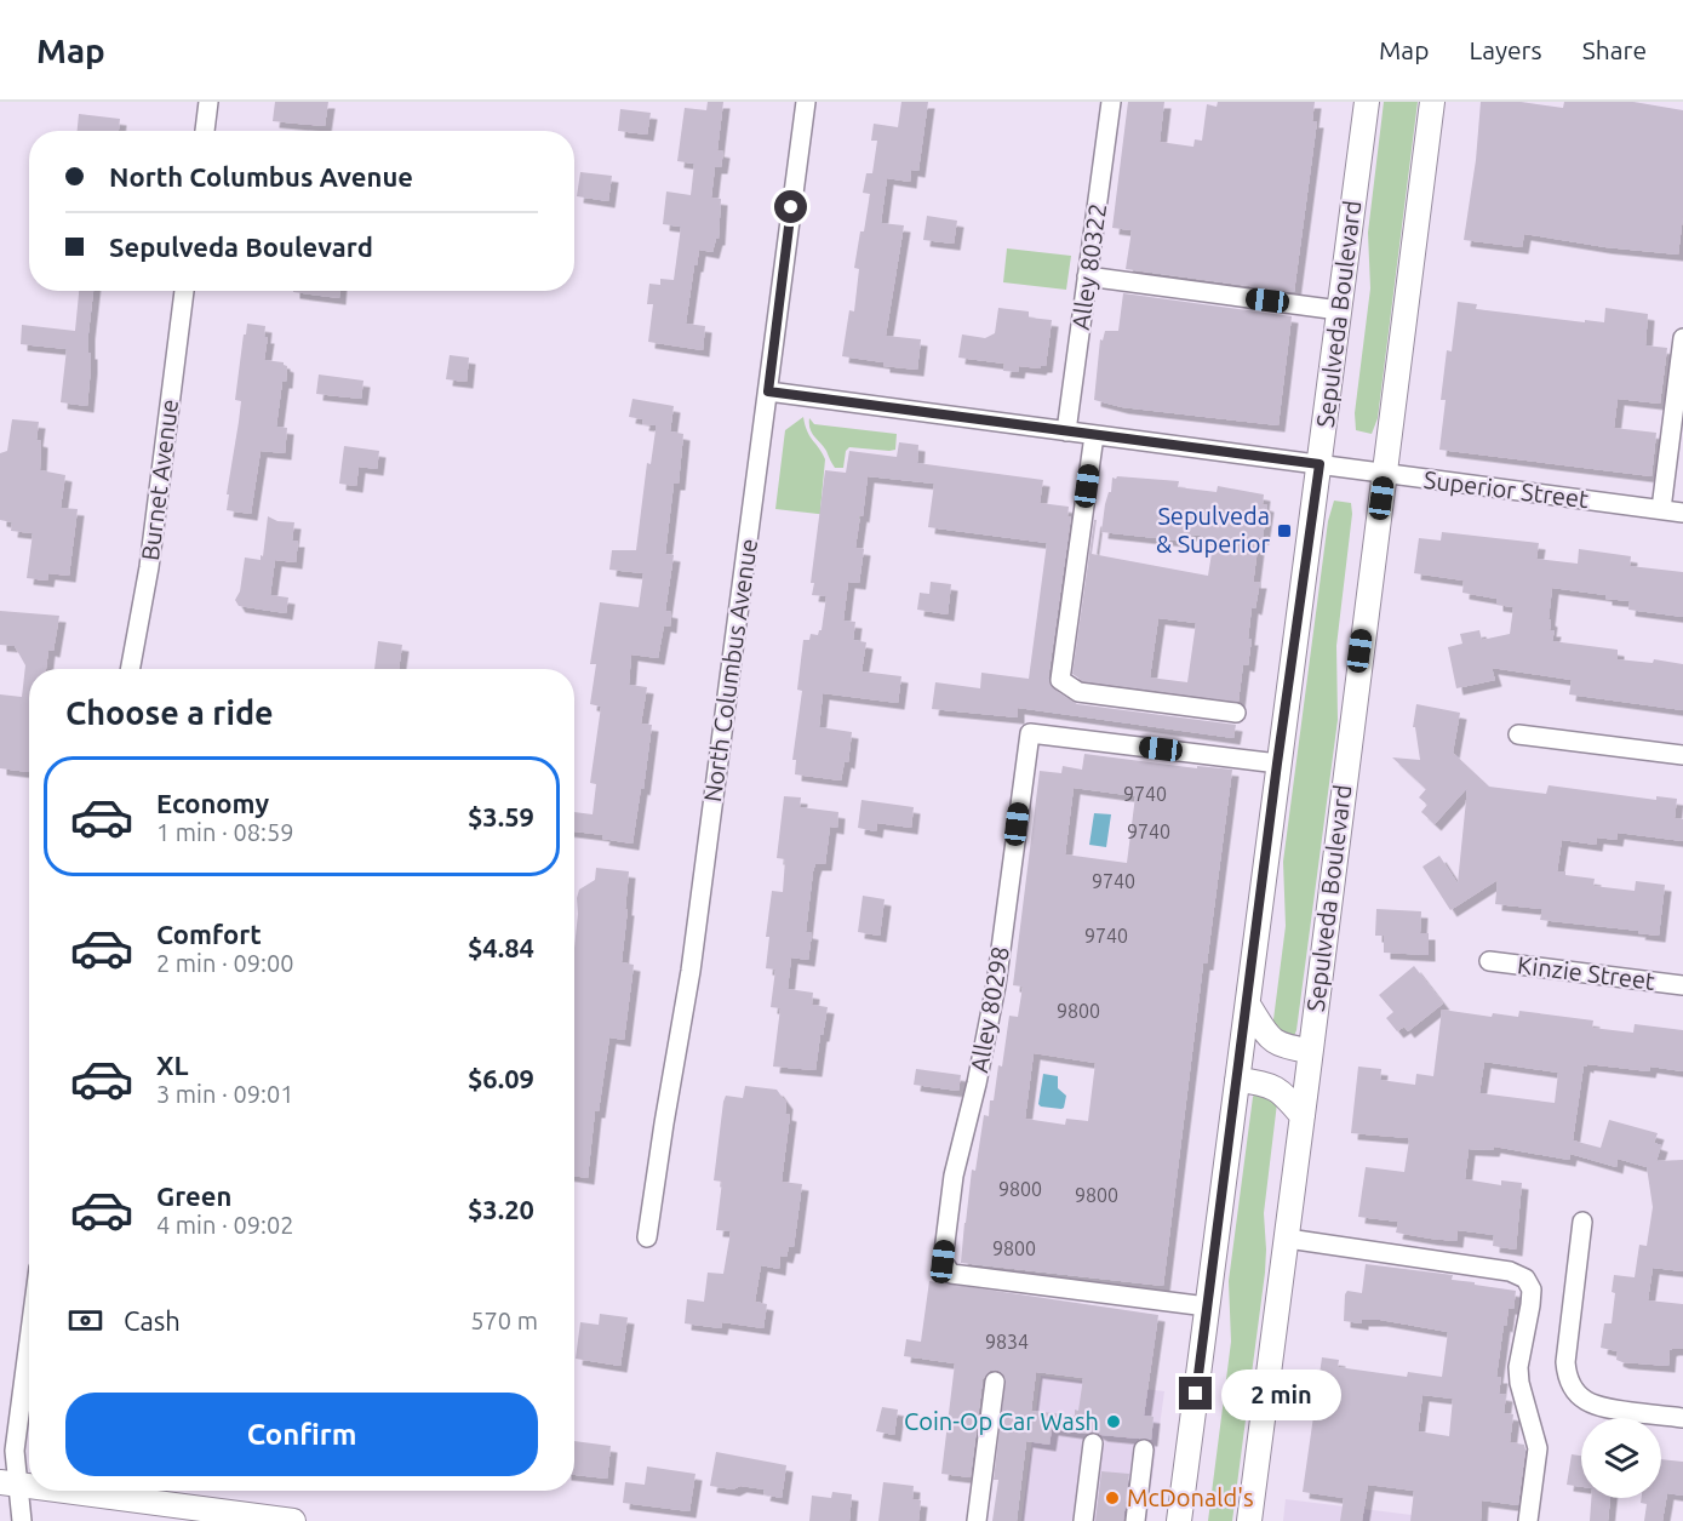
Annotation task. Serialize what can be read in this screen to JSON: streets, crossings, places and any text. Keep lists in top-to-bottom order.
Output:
{
  "streets": {
    "main road": ["Sepulveda Boulevard"],
    "street": [
      "Alley 80322",
      "Burnet Avenue",
      "Superior Street",
      "North Columbus Avenue",
      "Kinzie Street",
      "Alley 80298"
    ]
  },
  "crossings": [
    ["Alley 80322", "Superior Street"],
    ["Sepulveda Boulevard", "Superior Street"],
    ["Sepulveda Boulevard", "Alley 80298"],
    ["Superior Street", "North Columbus Avenue"]
  ],
  "places": {
    "transit": ["Sepulveda & Superior"],
    "other": ["Coin-Op Car Wash", "McDonald's"]
  },
  "house_numbers": [
    "9740",
    "9740",
    "9740",
    "9740",
    "9800",
    "9800",
    "9800",
    "9800",
    "9834"
  ],
  "page": {
    "header": "Map",
    "nav": ["Map", "Layers", "Share"],
    "banner": ["North Columbus Avenue", "Sepulveda Boulevard"],
    "heading": "Choose a ride",
    "list": [
      {
        "name": "Economy",
        "note": "1 min · 08:59",
        "value": "$3.59"
      },
      {
        "name": "Comfort",
        "note": "2 min · 09:00",
        "value": "$4.84"
      },
      {
        "name": "XL",
        "note": "3 min · 09:01",
        "value": "$6.09"
      },
      {
        "name": "Green",
        "note": "4 min · 09:02",
        "value": "$3.20"
      }
    ],
    "pay": ["Cash", "570 m"],
    "bubble": "2 min",
    "buttons": "Confirm"
  }
}
